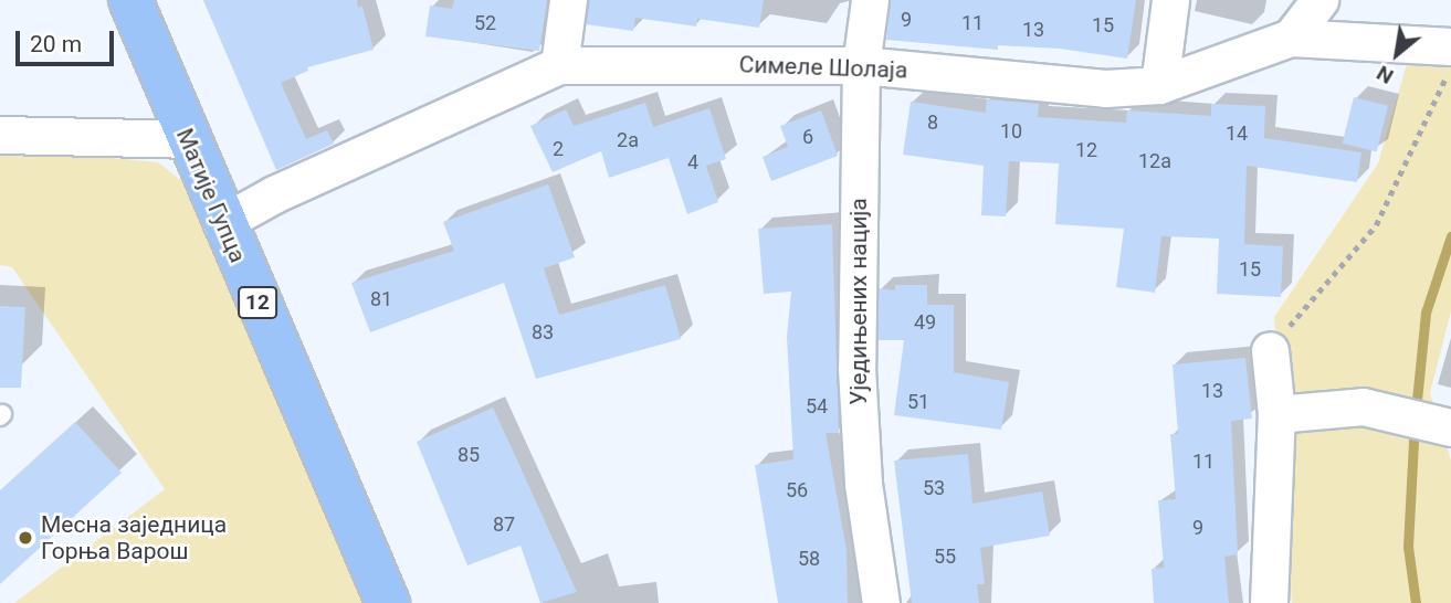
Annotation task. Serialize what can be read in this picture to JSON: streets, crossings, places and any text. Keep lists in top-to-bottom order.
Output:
{
  "streets": {
    "main road": ["Матије Гупца", "12"],
    "street": ["Симеле Шолаја", "Уједињених нација"]
  },
  "crossings": [
    ["Симеле Шолаја", "Матије Гупца"],
    ["Симеле Шолаја", "Уједињених нација"]
  ],
  "places": ["Месна заједница Горња Варош"],
  "house_numbers": [
    "9",
    "52",
    "11",
    "15",
    "13",
    "8",
    "10",
    "14",
    "6",
    "2a",
    "2",
    "12",
    "12a",
    "4",
    "15",
    "81",
    "49",
    "83",
    "13",
    "51",
    "54",
    "85",
    "11",
    "53",
    "56",
    "87",
    "9",
    "55",
    "58"
  ],
  "scale_bar": "20 m",
  "north": "bottom left"
}
